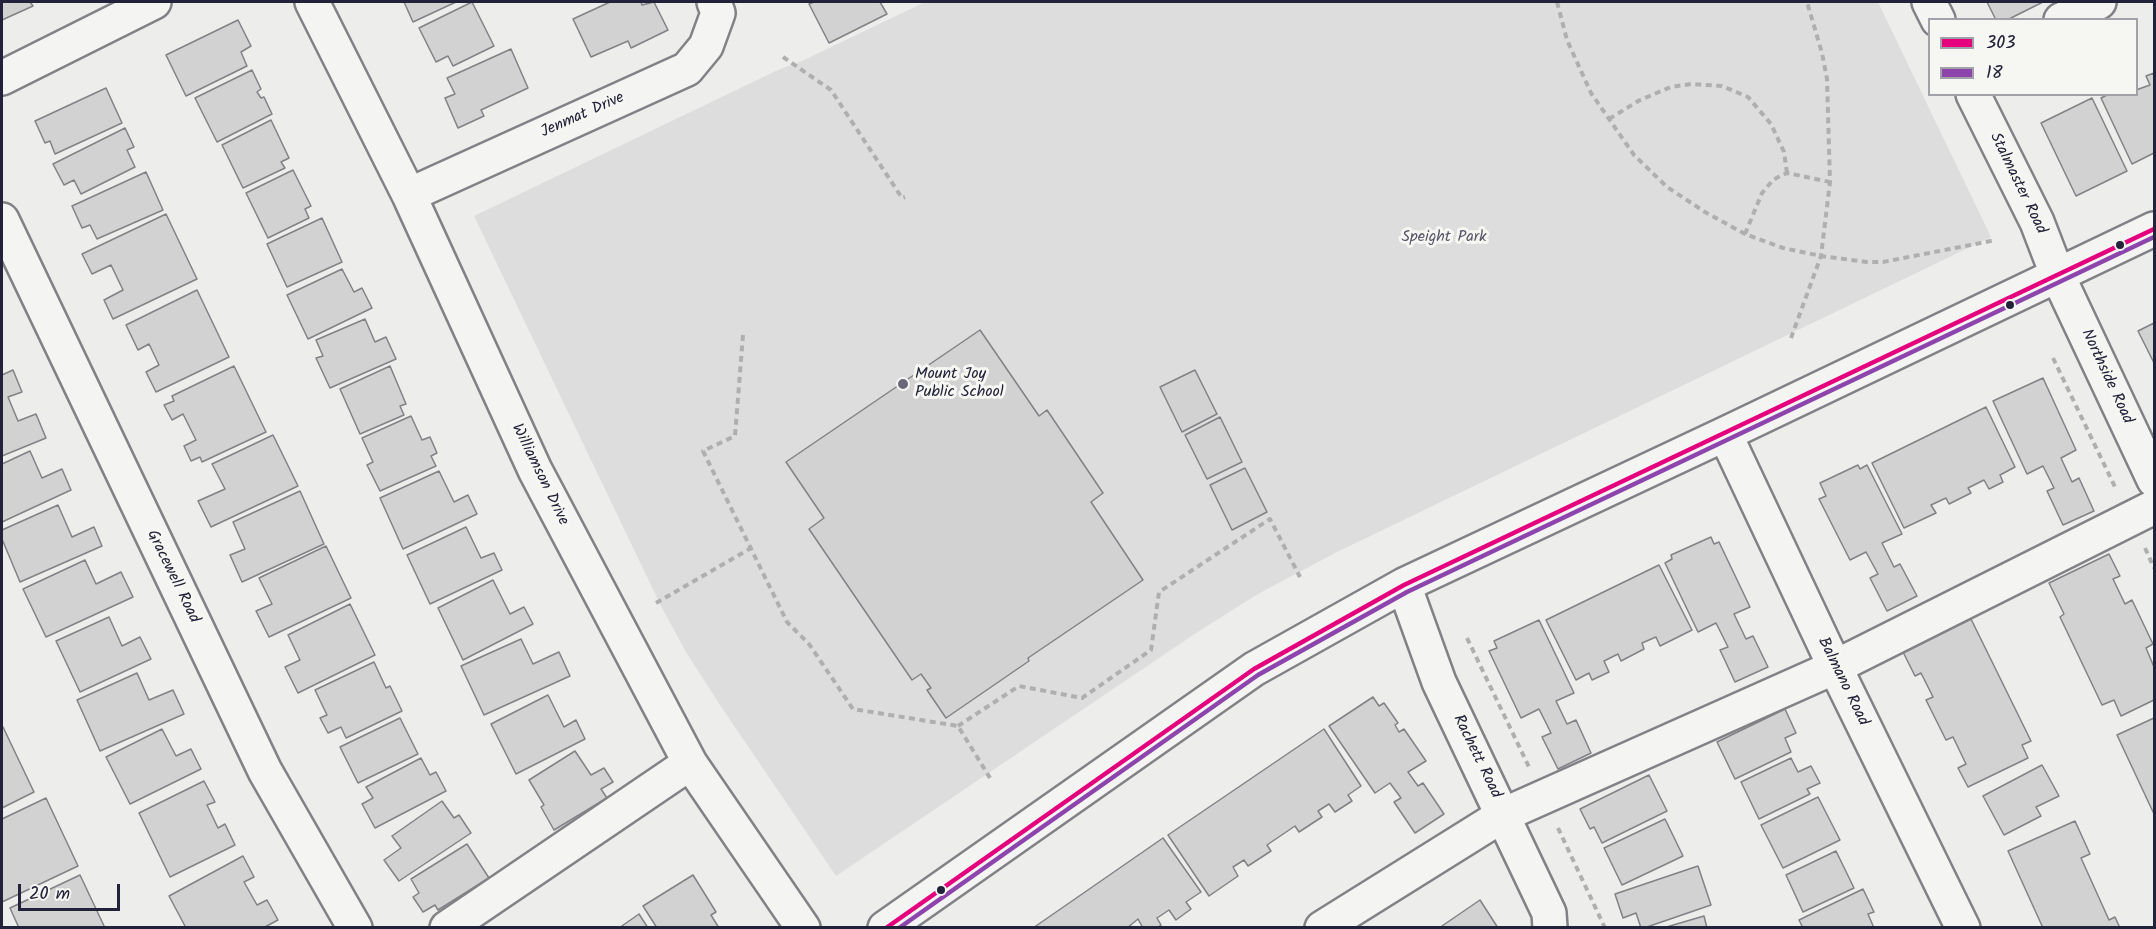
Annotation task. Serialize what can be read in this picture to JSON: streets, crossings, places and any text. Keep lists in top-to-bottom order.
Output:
{
  "streets": {
    "street": [
      "Jenmat Drive",
      "Stalmaster Road",
      "Northside Road",
      "Williamson Drive",
      "Gracewell Road",
      "Balmano Road",
      "Rachett Road"
    ]
  },
  "crossings": [
    ["Jenmat Drive", "Williamson Drive"],
    ["Stalmaster Road", "Northside Road"]
  ],
  "parks": ["Speight Park"],
  "places": ["Mount Joy Public School"],
  "lines": ["transit line 303", "transit line 18"],
  "legend": ["303", "18"],
  "scale_bar": "20 m"
}
